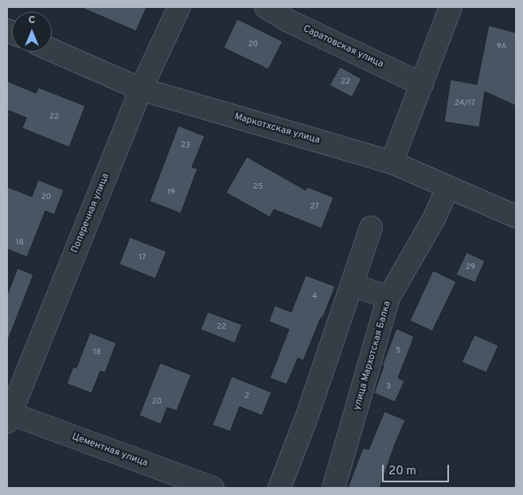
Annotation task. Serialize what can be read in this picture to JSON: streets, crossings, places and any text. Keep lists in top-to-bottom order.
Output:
{
  "streets": {
    "street": [
      "Саратовская улица",
      "Маркотхская улица",
      "Поперечная улица",
      "улица Мархотская Балка",
      "Цементная улица"
    ]
  },
  "crossings": [
    ["Маркотхская улица", "Поперечная улица"],
    ["Маркотхская улица", "улица Мархотская Балка"],
    ["Поперечная улица", "Цементная улица"]
  ],
  "house_numbers": [
    "20",
    "9А",
    "22",
    "24/17",
    "22",
    "23",
    "25",
    "19",
    "20",
    "27",
    "18",
    "17",
    "29",
    "4",
    "22",
    "5",
    "18",
    "3",
    "2",
    "20"
  ],
  "scale_bar": "20 m",
  "north": "top"
}
